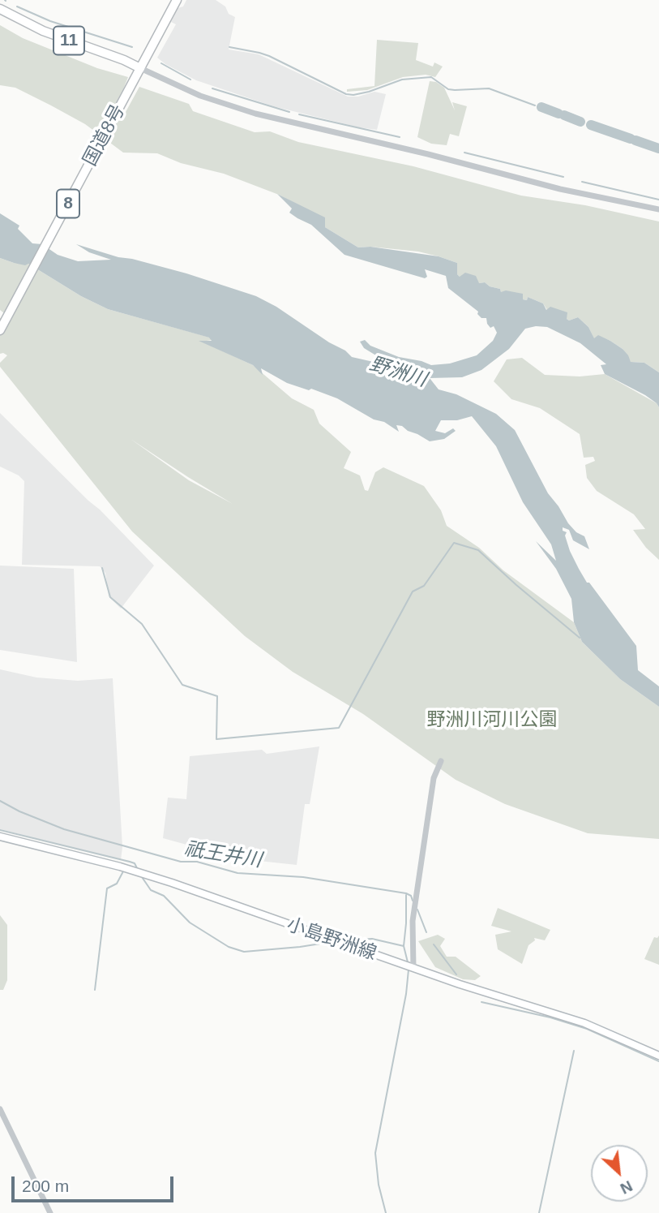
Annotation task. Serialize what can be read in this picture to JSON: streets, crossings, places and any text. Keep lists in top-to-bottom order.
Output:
{
  "streets": {
    "main road": [
      "11",
      "国道8号",
      "8",
      "小島野洲線"
    ]
  },
  "crossings": [
    ["11", "国道8号"]
  ],
  "water": ["野洲川", "祇王井川"],
  "parks": ["野洲川河川公園"],
  "scale_bar": "200 m",
  "north": "bottom right"
}
